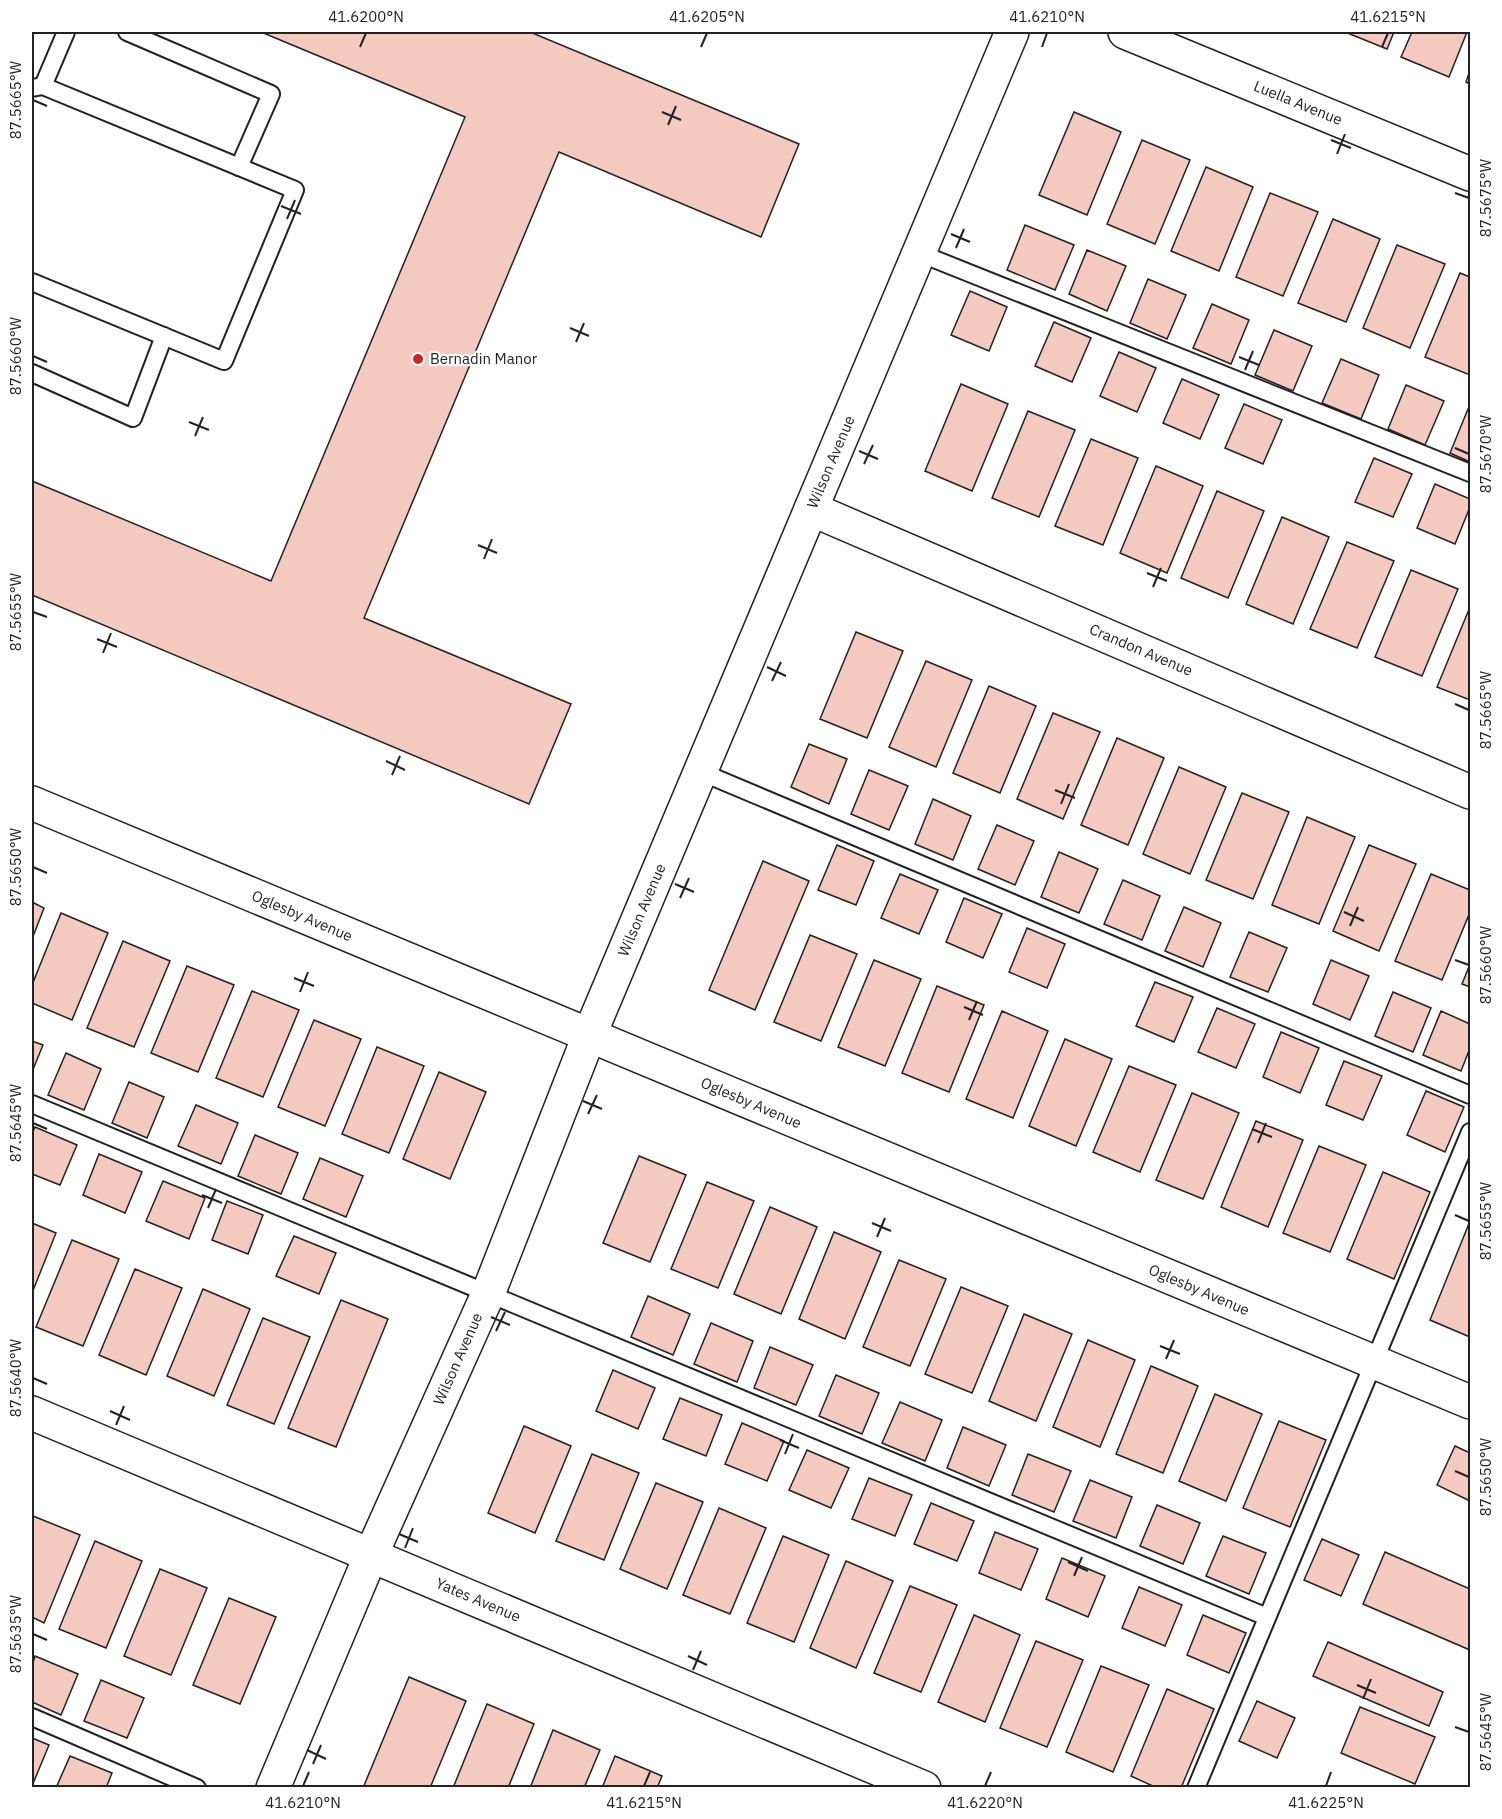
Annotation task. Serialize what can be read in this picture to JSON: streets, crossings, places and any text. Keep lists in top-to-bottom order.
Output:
{
  "streets": {
    "street": [
      "Luella Avenue",
      "Wilson Avenue",
      "Crandon Avenue",
      "Oglesby Avenue",
      "Yates Avenue"
    ]
  },
  "crossings": [
    ["Wilson Avenue", "Crandon Avenue"],
    ["Wilson Avenue", "Oglesby Avenue"],
    ["Wilson Avenue", "Yates Avenue"]
  ],
  "places": ["Bernadin Manor"],
  "coordinates": [
    "41.6200°N",
    "41.6205°N",
    "41.6210°N",
    "41.6215°N",
    "87.5665°W",
    "87.5675°W",
    "87.5660°W",
    "87.5670°W",
    "87.5655°W",
    "87.5650°W",
    "87.5645°W",
    "87.5640°W",
    "87.5635°W",
    "41.6220°N",
    "41.6225°N"
  ]
}
